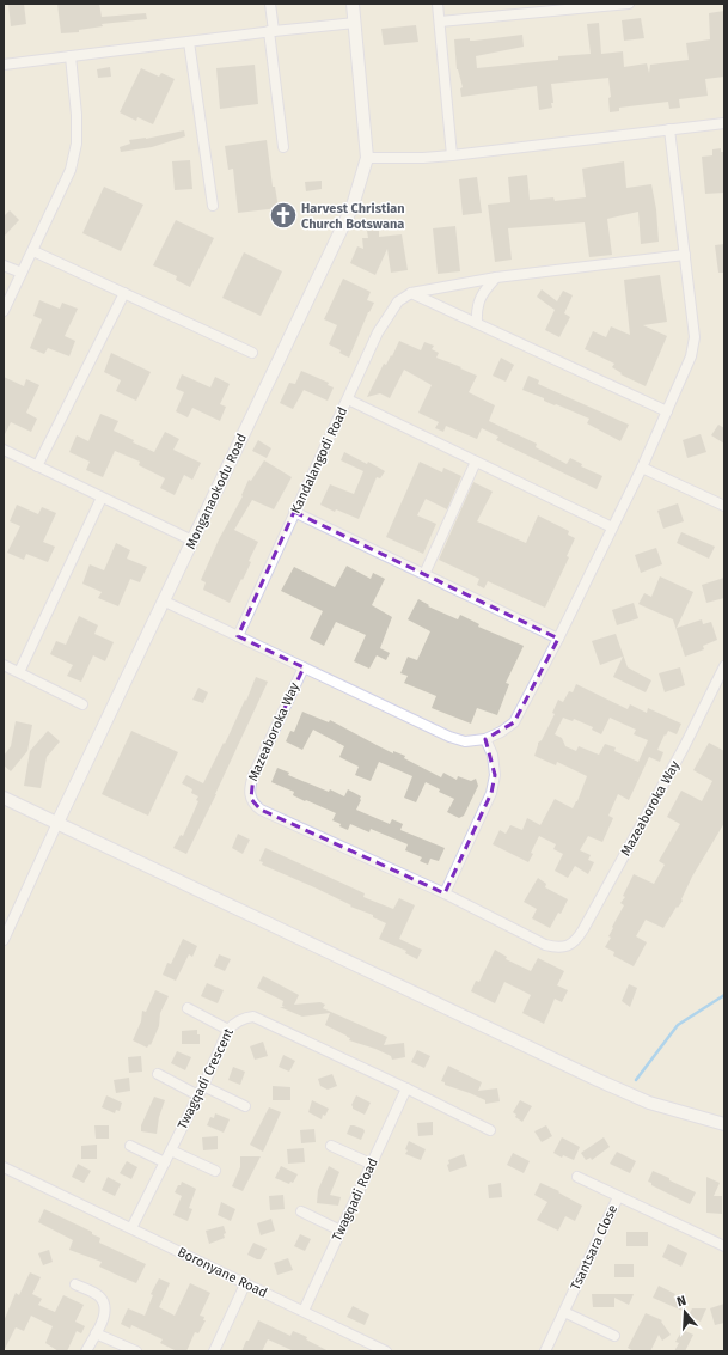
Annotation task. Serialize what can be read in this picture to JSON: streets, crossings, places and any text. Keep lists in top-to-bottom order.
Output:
{
  "streets": {
    "street": [
      "Kandalangodi Road",
      "Monganaokodu Road",
      "Mazeaboroka Way",
      "Twagqadi Crescent",
      "Twagqadi Road",
      "Tsantsara Close",
      "Boronyane Road"
    ]
  },
  "crossings": [
    ["Twagqadi Crescent", "Twagqadi Road"],
    ["Twagqadi Crescent", "Boronyane Road"],
    ["Twagqadi Road", "Boronyane Road"]
  ],
  "places": {
    "church": ["Harvest Christian Church Botswana"]
  },
  "north": "top"
}
